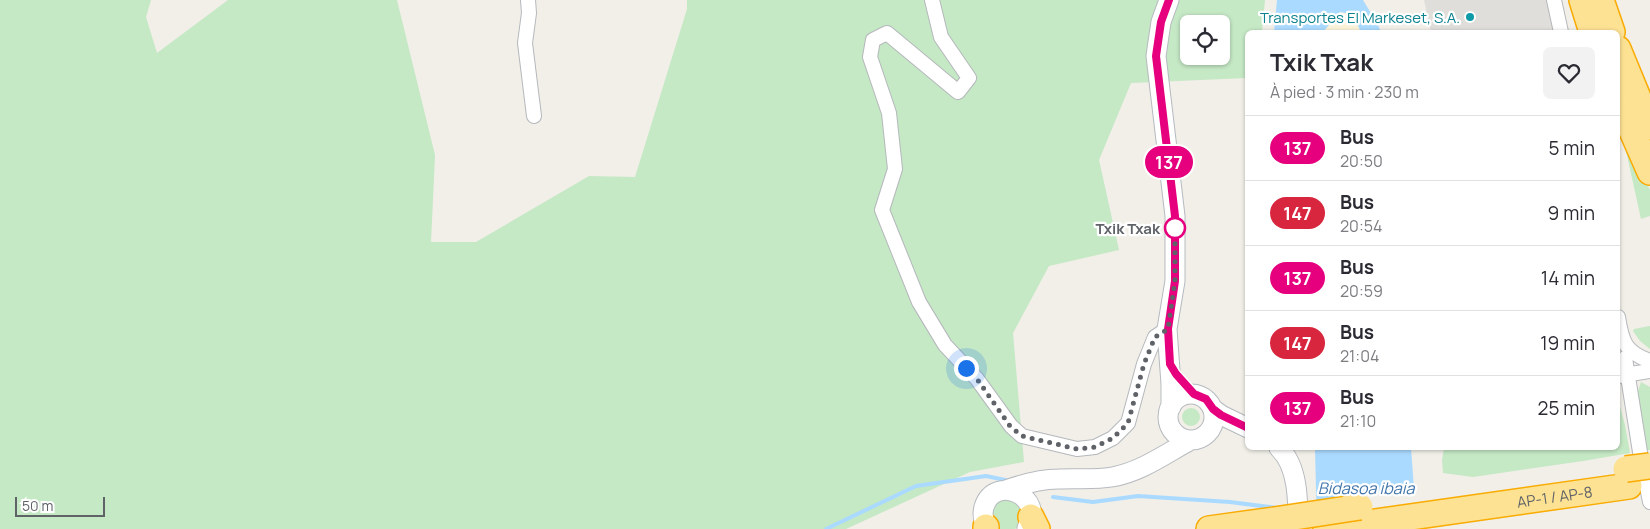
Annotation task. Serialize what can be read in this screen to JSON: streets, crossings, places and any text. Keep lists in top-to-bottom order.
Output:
{
  "streets": {
    "highway": ["AP-1 / AP-8"]
  },
  "water": ["Bidasoa ibaia"],
  "places": ["Transportes El Markeset, S.A.", "Txik Txak"],
  "lines": ["bus line 137"],
  "scale_bar": "50 m",
  "page": {
    "on_map": "137",
    "heading": ["Txik Txak", "À pied · 3 min · 230 m"],
    "list": [
      {
        "mark": "137",
        "name": "Bus",
        "note": "20:50",
        "value": "5 min"
      },
      {
        "mark": "147",
        "name": "Bus",
        "note": "20:54",
        "value": "9 min"
      },
      {
        "mark": "137",
        "name": "Bus",
        "note": "20:59",
        "value": "14 min"
      },
      {
        "mark": "147",
        "name": "Bus",
        "note": "21:04",
        "value": "19 min"
      },
      {
        "mark": "137",
        "name": "Bus",
        "note": "21:10",
        "value": "25 min"
      }
    ],
    "scale": "50 m"
  }
}
